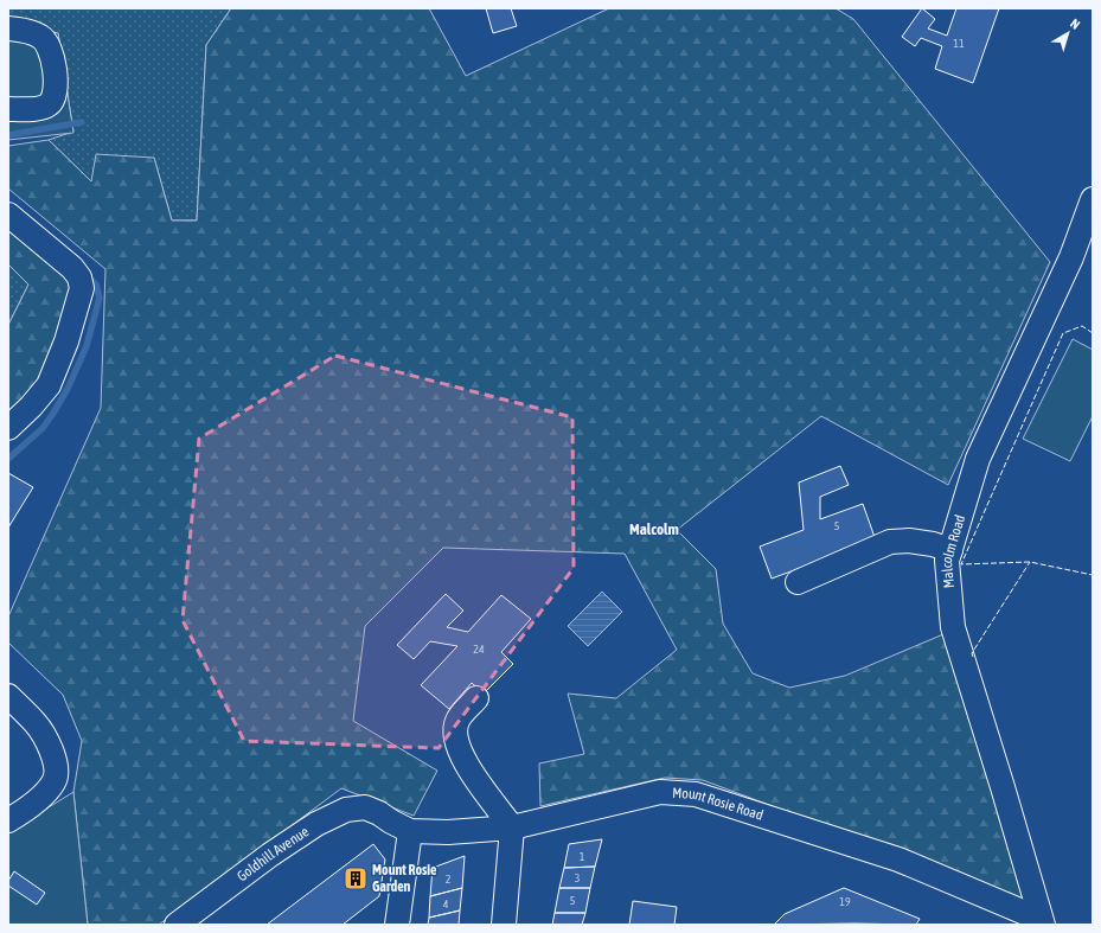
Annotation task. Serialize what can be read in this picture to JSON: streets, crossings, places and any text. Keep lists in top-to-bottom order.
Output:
{
  "streets": {
    "street": ["Malcolm Road", "Mount Rosie Road", "Goldhill Avenue"]
  },
  "crossings": [
    ["Malcolm Road", "Mount Rosie Road"],
    ["Mount Rosie Road", "Goldhill Avenue"]
  ],
  "districts": ["Malcolm"],
  "places": {
    "building": ["Mount Rosie Garden"]
  },
  "house_numbers": [
    "11",
    "5",
    "24",
    "1",
    "3",
    "2",
    "5",
    "19",
    "4"
  ],
  "north": "top right"
}
